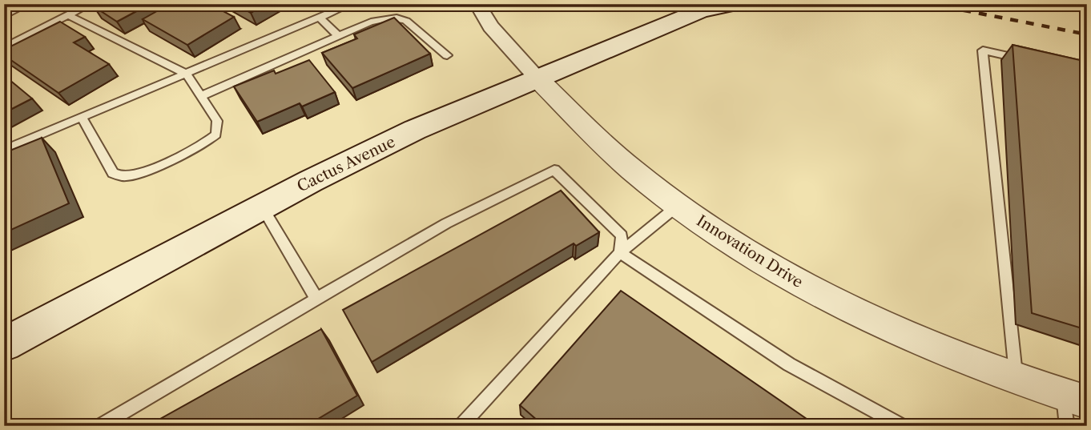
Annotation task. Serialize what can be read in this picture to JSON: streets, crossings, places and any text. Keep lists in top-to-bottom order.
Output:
{
  "streets": {
    "main road": ["Cactus Avenue"],
    "street": ["Innovation Drive"]
  },
  "crossings": [
    ["Cactus Avenue", "Innovation Drive"]
  ]
}
